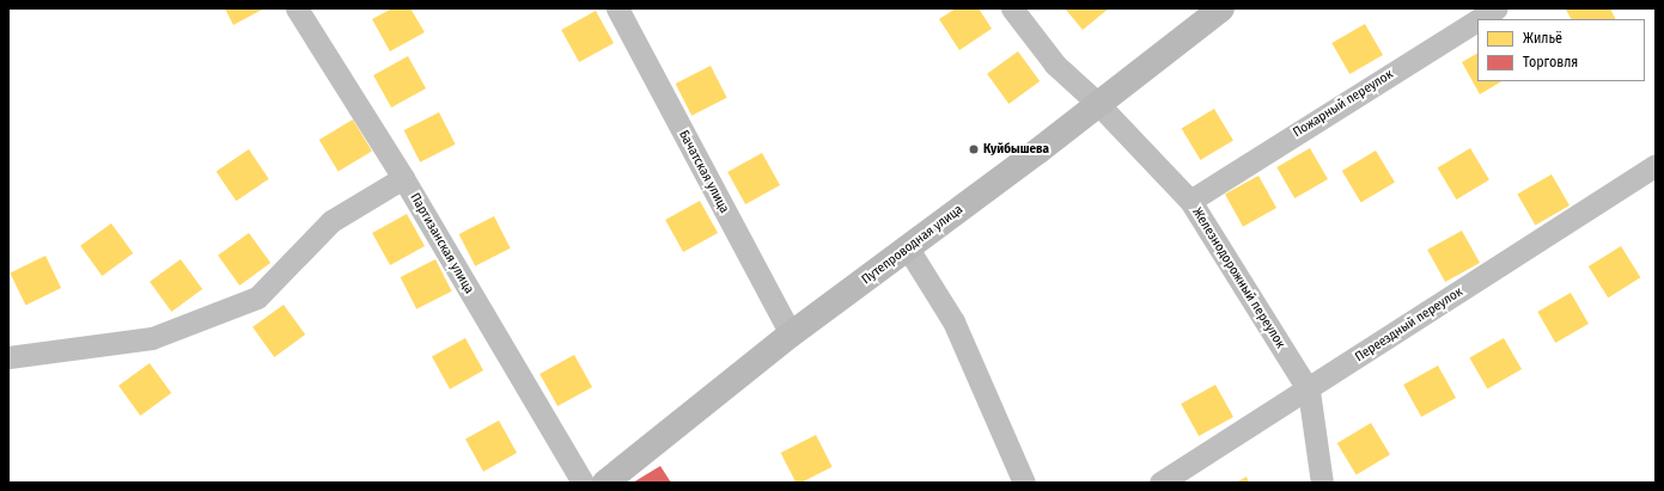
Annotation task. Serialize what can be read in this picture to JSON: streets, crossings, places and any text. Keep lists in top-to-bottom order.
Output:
{
  "streets": {
    "main road": ["Путепроводная улица"],
    "street": [
      "Пожарный переулок",
      "Бачатская улица",
      "Партизанская улица",
      "Железнодорожный переулок",
      "Переездный переулок"
    ]
  },
  "crossings": [
    ["Пожарный переулок", "Железнодорожный переулок"],
    ["Бачатская улица", "Путепроводная улица"],
    ["Партизанская улица", "Путепроводная улица"],
    ["Путепроводная улица", "Железнодорожный переулок"],
    ["Железнодорожный переулок", "Переездный переулок"]
  ],
  "places": ["Куйбышева"],
  "legend": ["Жильё", "Торговля"]
}
